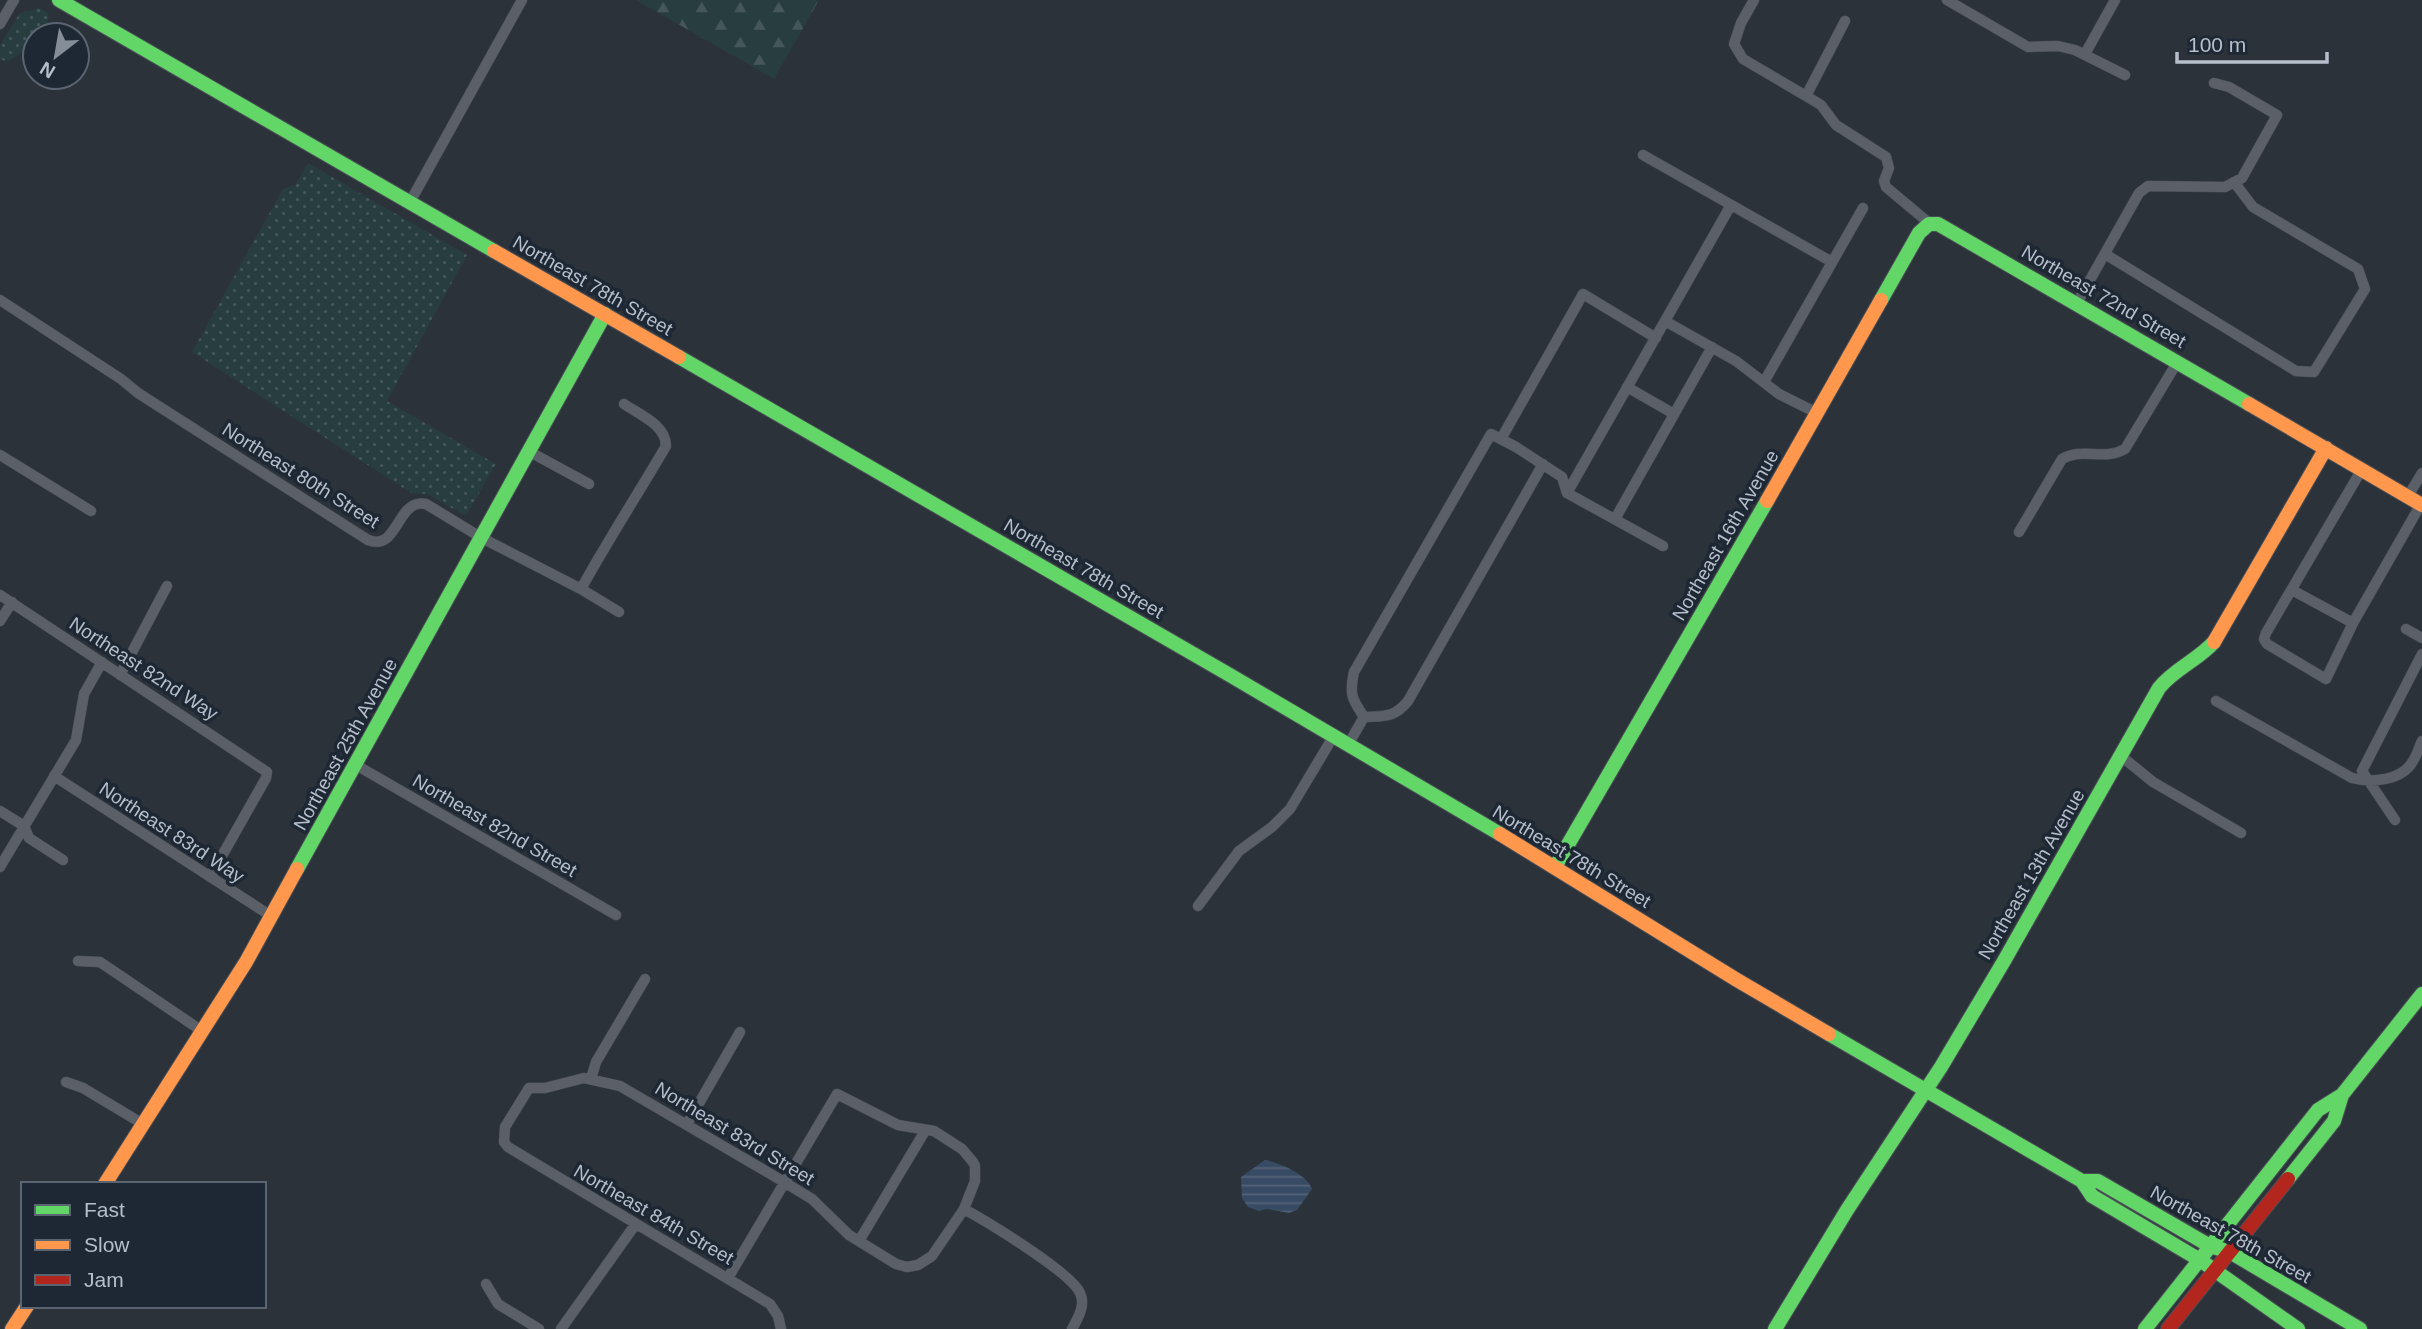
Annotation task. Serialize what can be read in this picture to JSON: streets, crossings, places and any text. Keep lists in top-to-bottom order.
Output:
{
  "streets": {
    "main road": [
      "Northeast 78th Street",
      "Northeast 72nd Street",
      "Northeast 16th Avenue",
      "Northeast 25th Avenue",
      "Northeast 13th Avenue"
    ],
    "street": [
      "Northeast 80th Street",
      "Northeast 82nd Way",
      "Northeast 82nd Street",
      "Northeast 83rd Way",
      "Northeast 83rd Street",
      "Northeast 84th Street"
    ]
  },
  "crossings": [
    ["Northeast 78th Street", "Northeast 16th Avenue"],
    ["Northeast 78th Street", "Northeast 25th Avenue"],
    ["Northeast 78th Street", "Northeast 13th Avenue"],
    ["Northeast 72nd Street", "Northeast 16th Avenue"],
    ["Northeast 72nd Street", "Northeast 13th Avenue"],
    ["Northeast 80th Street", "Northeast 25th Avenue"],
    ["Northeast 82nd Way", "Northeast 83rd Way"],
    ["Northeast 25th Avenue", "Northeast 82nd Street"],
    ["Northeast 25th Avenue", "Northeast 83rd Way"],
    ["Northeast 83rd Street", "Northeast 84th Street"]
  ],
  "legend": ["Fast", "Slow", "Jam"],
  "scale_bar": "100 m",
  "north": "bottom left"
}
